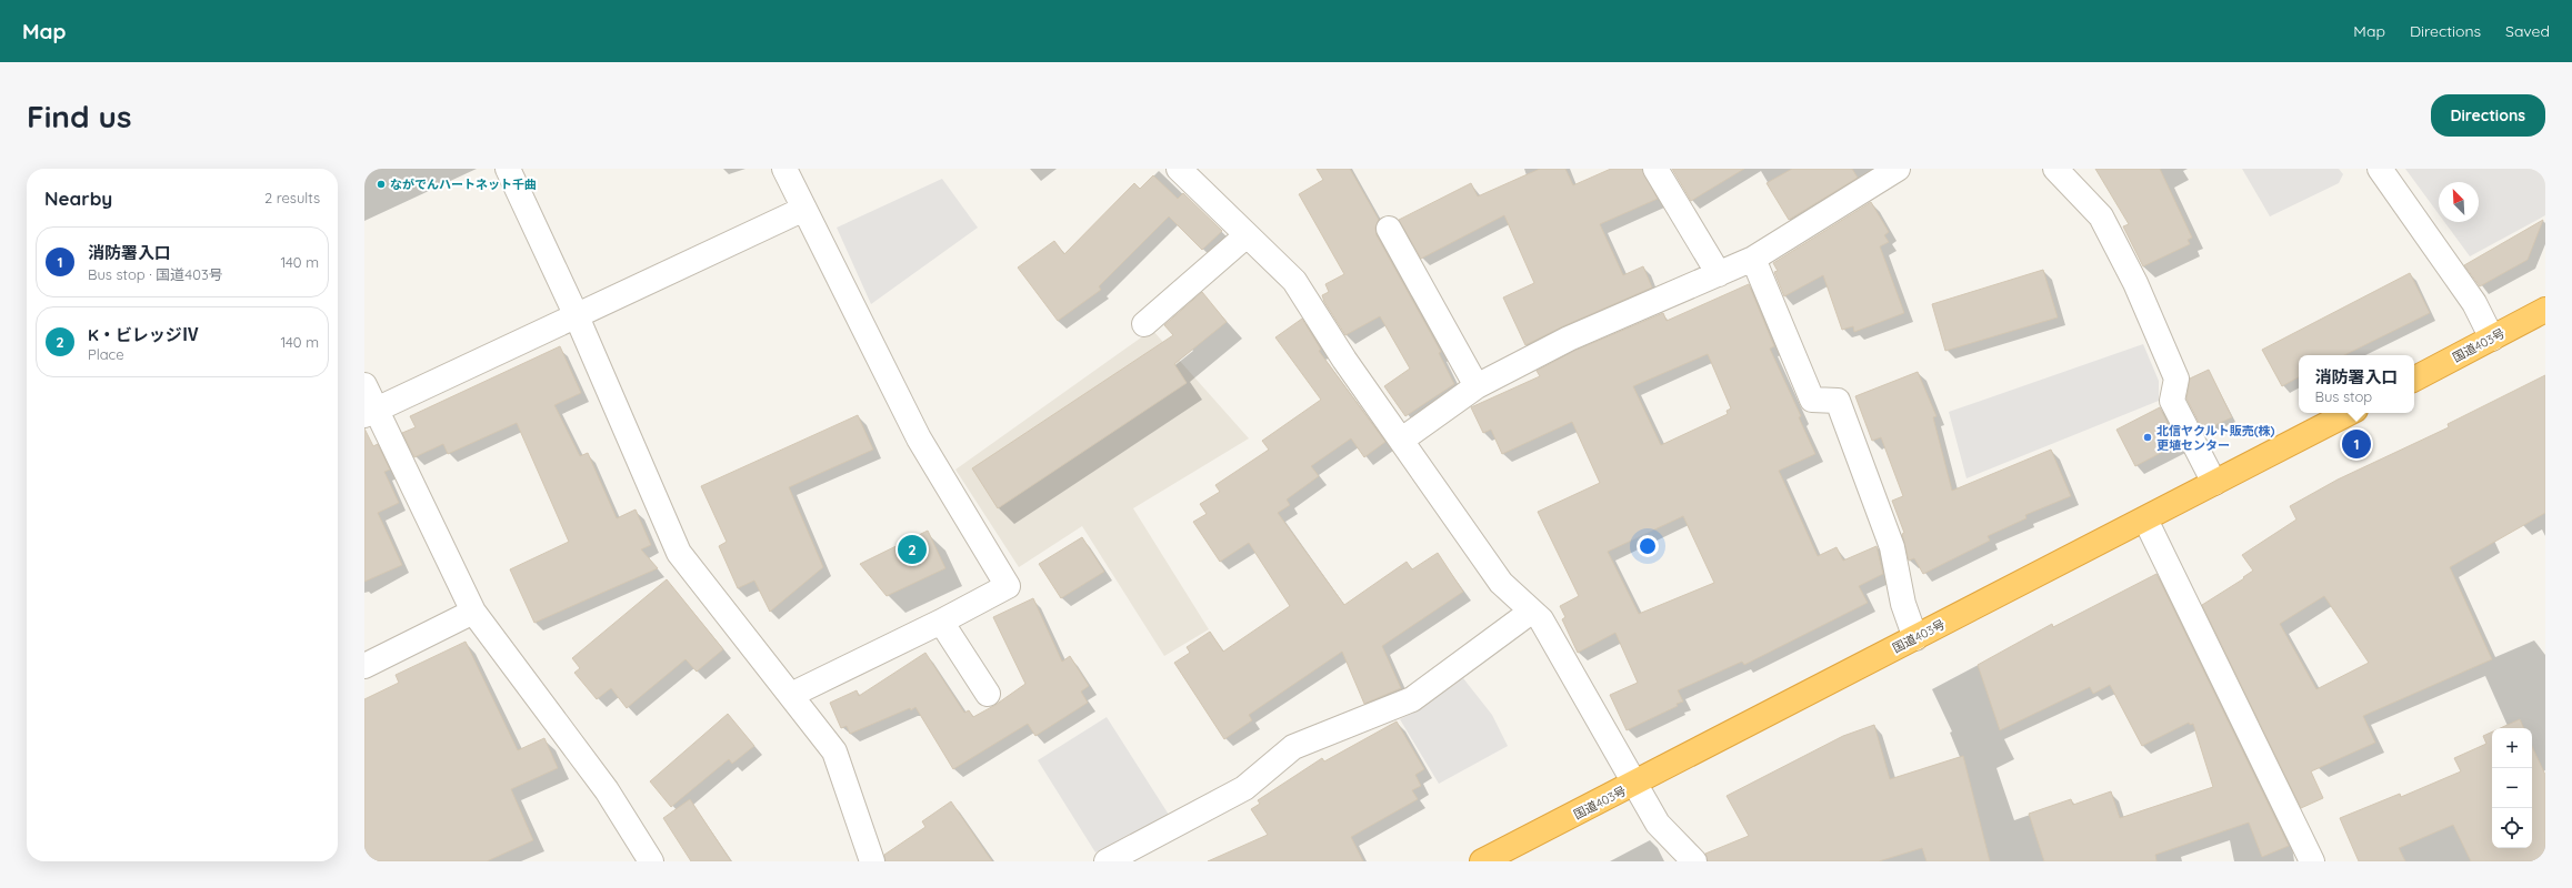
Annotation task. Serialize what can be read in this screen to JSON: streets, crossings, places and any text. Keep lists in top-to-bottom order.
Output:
{
  "streets": {
    "highway": ["国道403号"]
  },
  "places": ["ながでんハートネット千曲", "北信ヤクルト販売(株) 更埴センター"],
  "north": "top left",
  "page": {
    "header": "Map",
    "nav": ["Map", "Directions", "Saved"],
    "buttons": "Directions",
    "title": "Find us",
    "heading": ["Nearby", "2 results"],
    "list": [
      {
        "mark": "1",
        "name": "消防署入口",
        "note": "Bus stop · 国道403号",
        "value": "140 m"
      },
      {
        "mark": "2",
        "name": "K・ビレッジⅣ",
        "note": "Place",
        "value": "140 m"
      }
    ],
    "popup": ["消防署入口", "Bus stop"],
    "pins": ["1", "2"],
    "map_buttons": ["+", "−"]
  }
}
